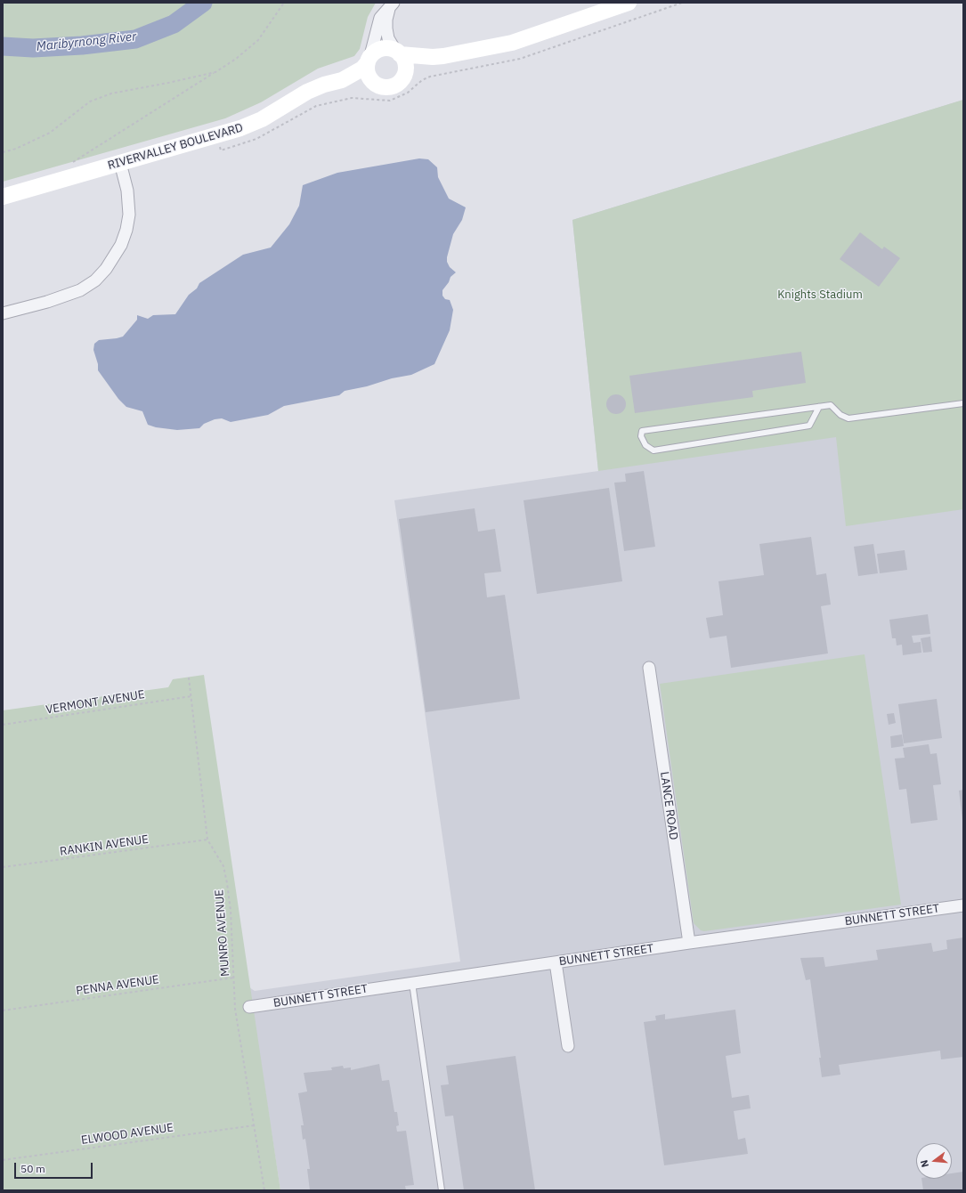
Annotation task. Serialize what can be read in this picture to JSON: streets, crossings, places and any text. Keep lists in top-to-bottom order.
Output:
{
  "streets": {
    "street": ["RIVERVALLEY BOULEVARD", "LANCE ROAD", "BUNNETT STREET"],
    "path": [
      "VERMONT AVENUE",
      "RANKIN AVENUE",
      "MUNRO AVENUE",
      "PENNA AVENUE",
      "ELWOOD AVENUE"
    ]
  },
  "crossings": [
    ["VERMONT AVENUE", "MUNRO AVENUE"],
    ["LANCE ROAD", "BUNNETT STREET"],
    ["RANKIN AVENUE", "MUNRO AVENUE"],
    ["MUNRO AVENUE", "PENNA AVENUE"],
    ["MUNRO AVENUE", "ELWOOD AVENUE"]
  ],
  "water": ["Maribyrnong River"],
  "parks": ["Knights Stadium"],
  "scale_bar": "50 m",
  "north": "left"
}
